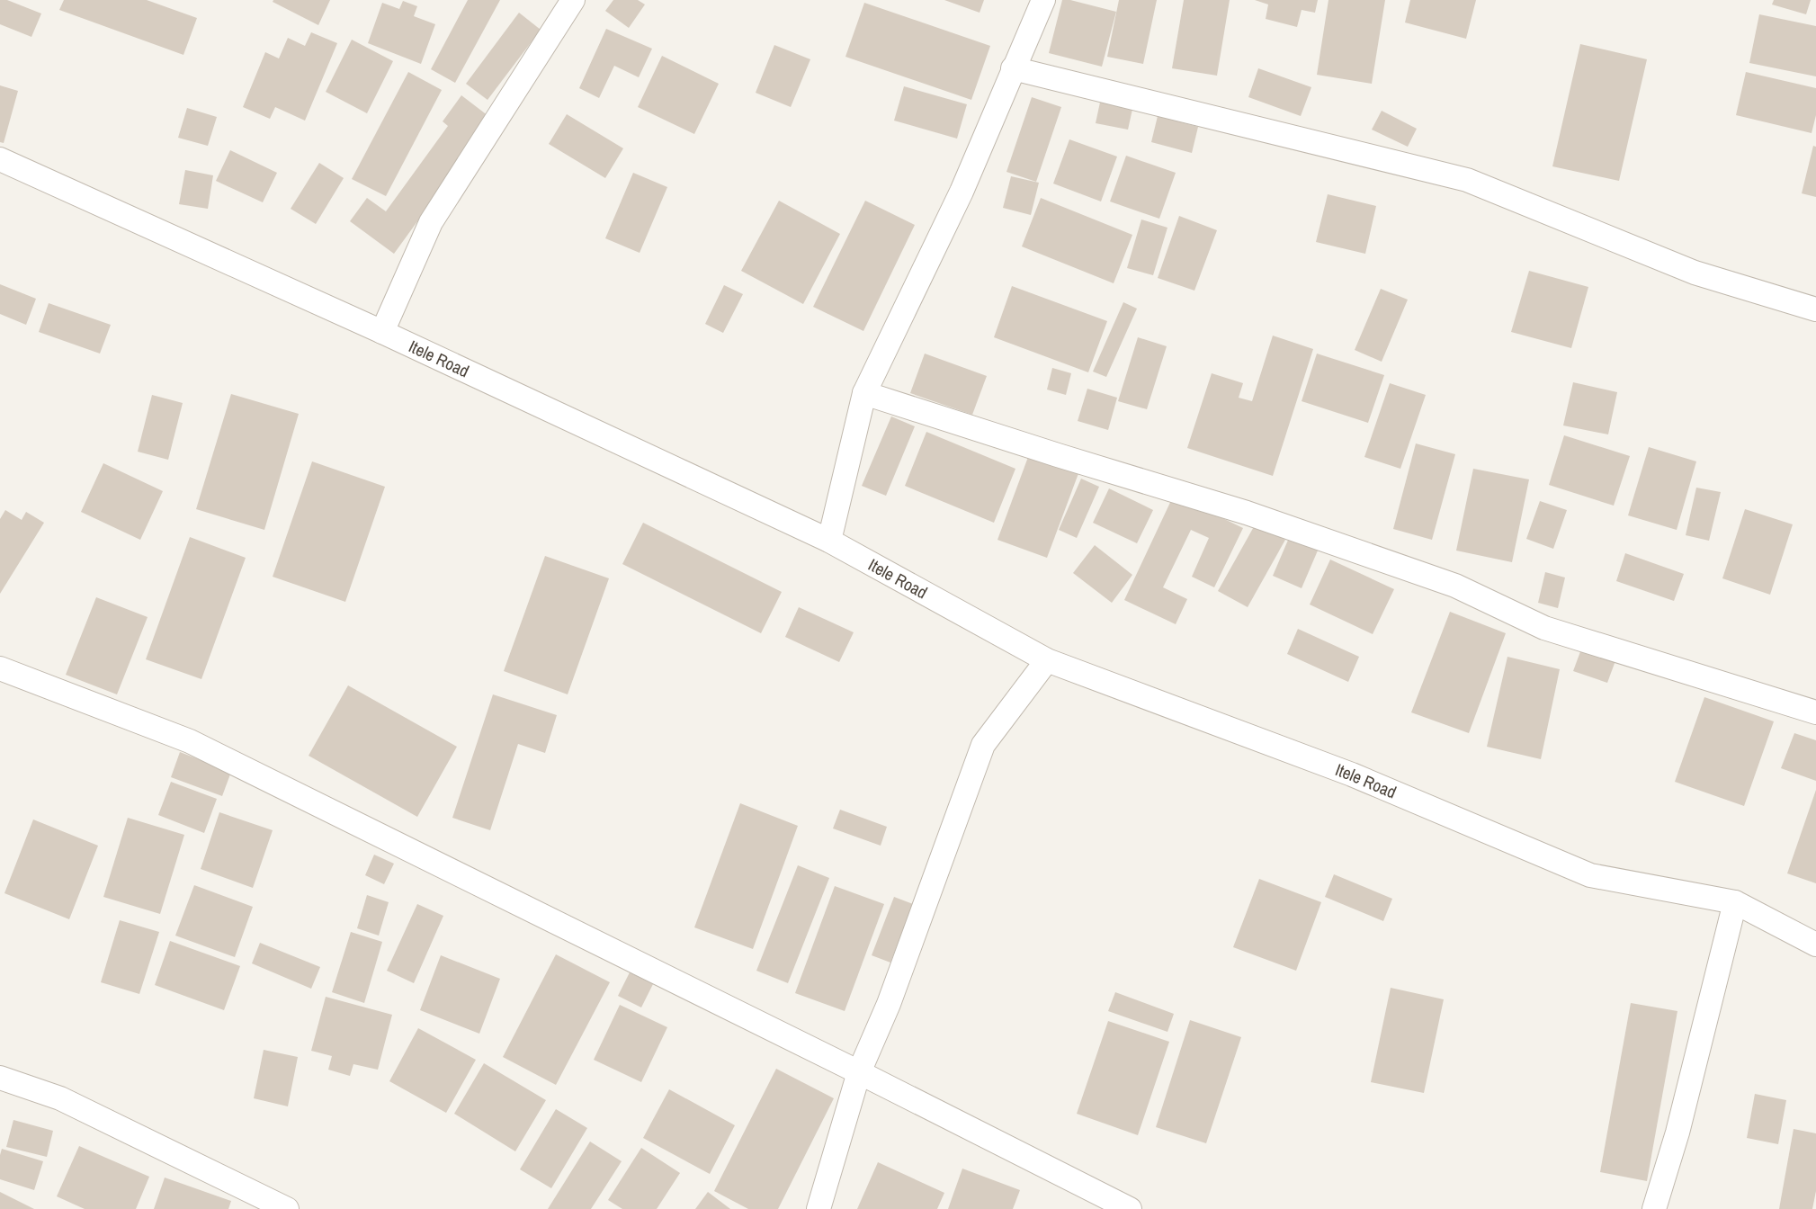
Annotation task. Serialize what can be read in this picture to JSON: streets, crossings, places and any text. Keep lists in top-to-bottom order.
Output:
{
  "streets": {
    "street": ["Itele Road"]
  }
}
